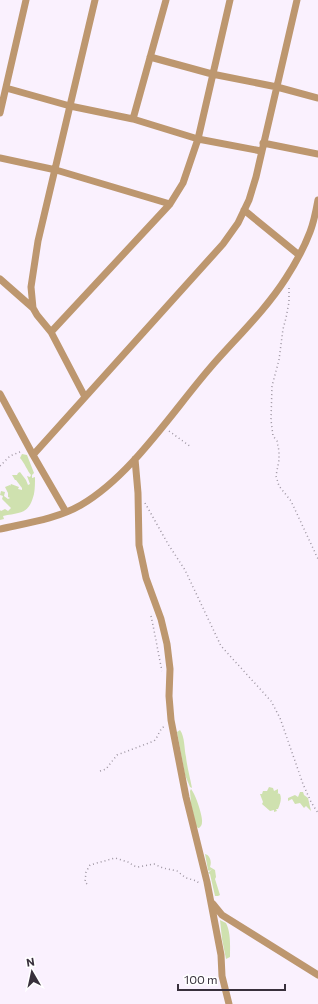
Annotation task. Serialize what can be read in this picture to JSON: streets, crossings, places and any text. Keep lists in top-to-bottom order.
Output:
{
  "scale_bar": "100 m",
  "north": "top"
}
